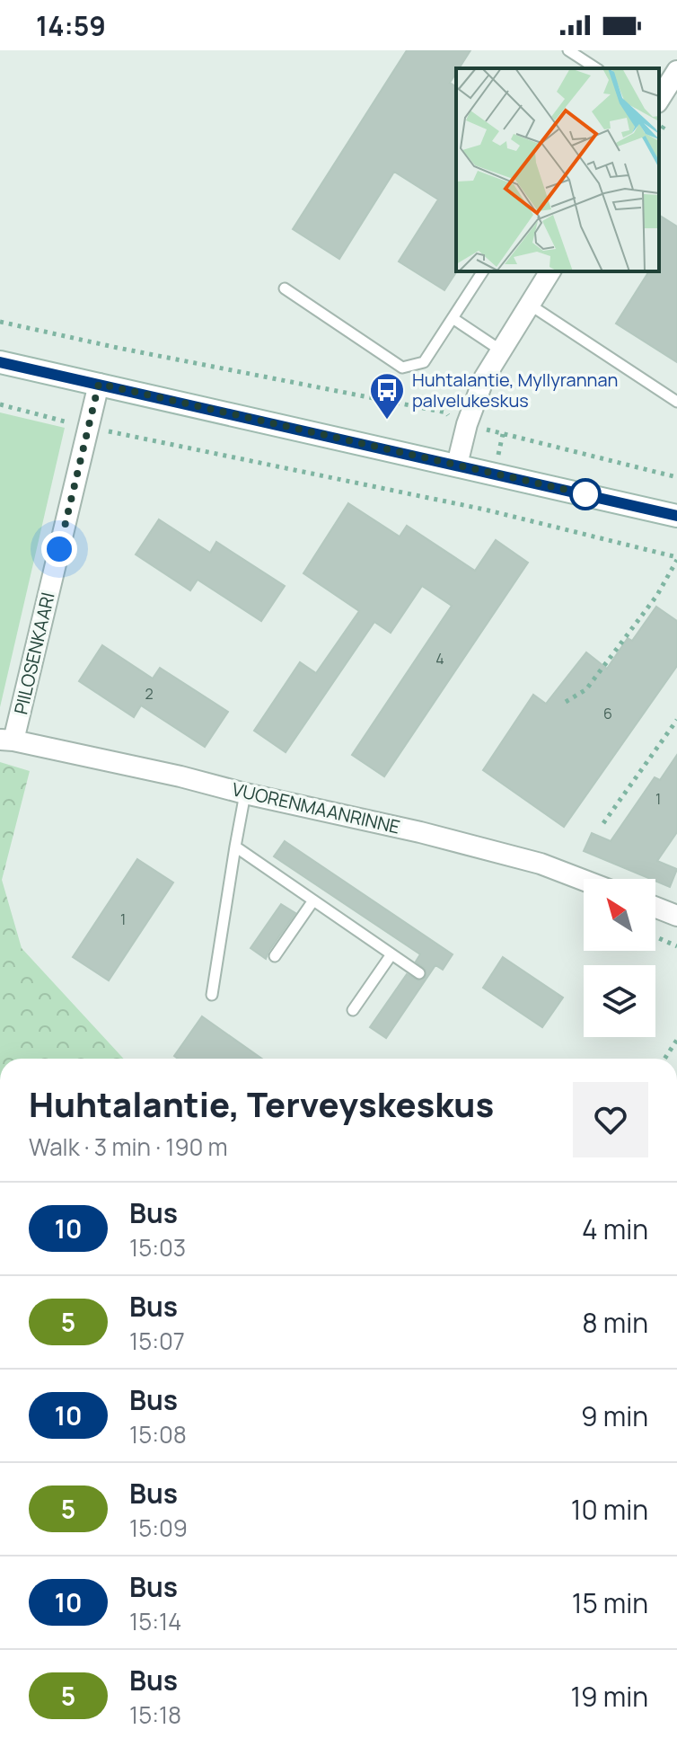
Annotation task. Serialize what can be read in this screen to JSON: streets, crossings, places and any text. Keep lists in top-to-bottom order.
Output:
{
  "streets": {
    "street": ["PIILOSENKAARI", "VUORENMAANRINNE"]
  },
  "crossings": [
    ["PIILOSENKAARI", "VUORENMAANRINNE"]
  ],
  "places": {
    "bus stop": ["Huhtalantie, Myllyrannan palvelukeskus"]
  },
  "lines": ["bus line 10"],
  "house_numbers": [
    "4",
    "2",
    "6",
    "1",
    "1"
  ],
  "north": "top left",
  "page": {
    "status": "14:59",
    "heading": ["Huhtalantie, Terveyskeskus", "Walk · 3 min · 190 m"],
    "list": [
      {
        "mark": "10",
        "name": "Bus",
        "note": "15:03",
        "value": "4 min"
      },
      {
        "mark": "5",
        "name": "Bus",
        "note": "15:07",
        "value": "8 min"
      },
      {
        "mark": "10",
        "name": "Bus",
        "note": "15:08",
        "value": "9 min"
      },
      {
        "mark": "5",
        "name": "Bus",
        "note": "15:09",
        "value": "10 min"
      },
      {
        "mark": "10",
        "name": "Bus",
        "note": "15:14",
        "value": "15 min"
      },
      {
        "mark": "5",
        "name": "Bus",
        "note": "15:18",
        "value": "19 min"
      }
    ]
  }
}
